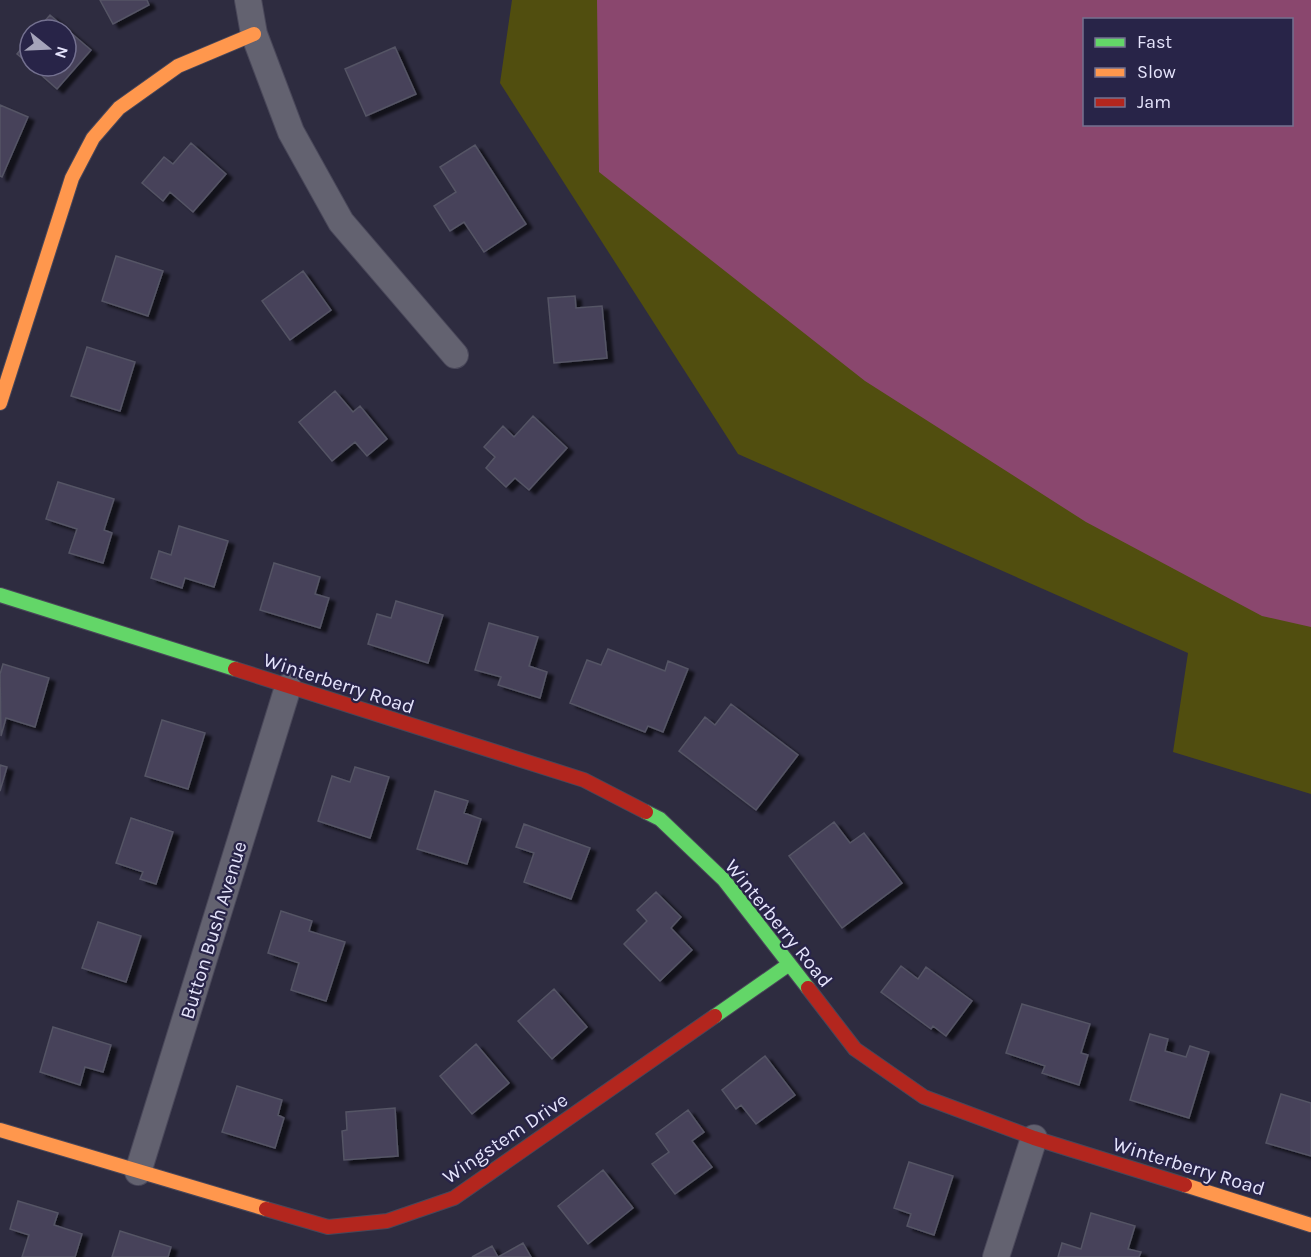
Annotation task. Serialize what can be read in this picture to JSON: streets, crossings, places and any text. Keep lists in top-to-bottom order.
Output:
{
  "streets": {
    "street": ["Winterberry Road", "Button Bush Avenue", "Wingstem Drive"]
  },
  "crossings": [
    ["Winterberry Road", "Button Bush Avenue"],
    ["Winterberry Road", "Wingstem Drive"],
    ["Button Bush Avenue", "Wingstem Drive"]
  ],
  "legend": ["Fast", "Slow", "Jam"],
  "north": "right"
}
